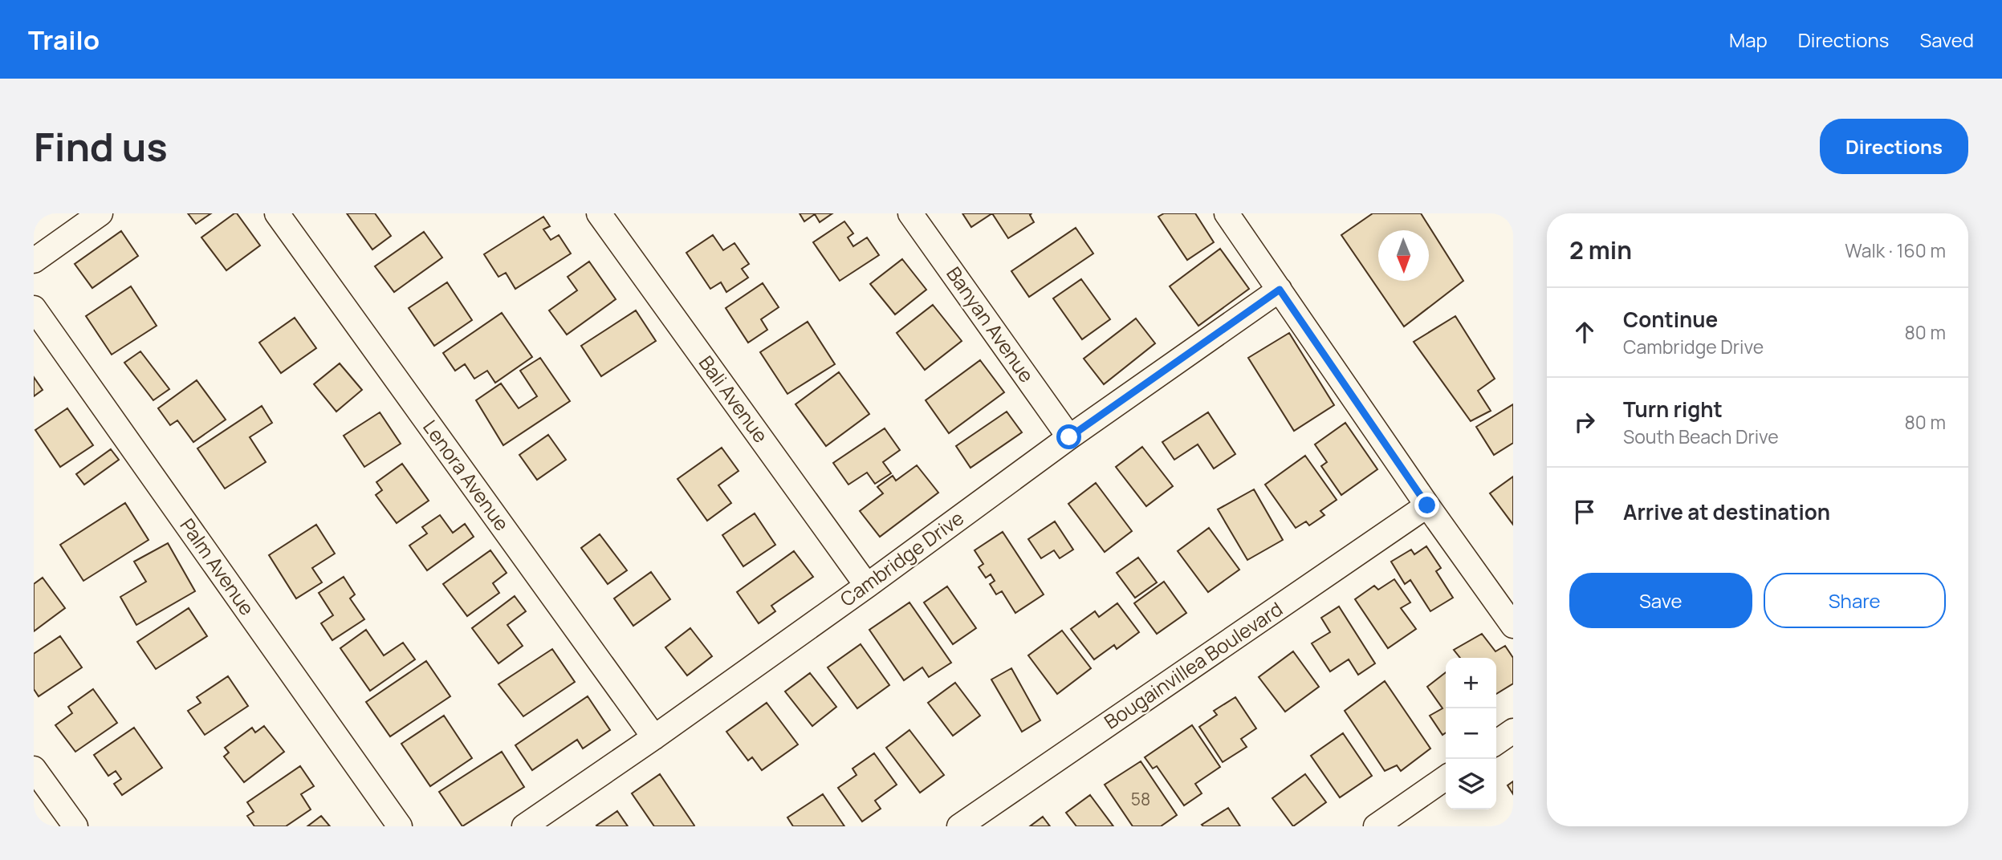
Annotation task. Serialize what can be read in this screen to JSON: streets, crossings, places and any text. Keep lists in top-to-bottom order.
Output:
{
  "streets": {
    "street": [
      "Banyan Avenue",
      "Bali Avenue",
      "Lenora Avenue",
      "Cambridge Drive",
      "Palm Avenue",
      "Bougainvillea Boulevard"
    ]
  },
  "crossings": [
    ["Banyan Avenue", "Cambridge Drive"],
    ["Bali Avenue", "Cambridge Drive"],
    ["Lenora Avenue", "Cambridge Drive"]
  ],
  "house_numbers": ["58"],
  "north": "bottom",
  "page": {
    "header": "Trailo",
    "nav": ["Map", "Directions", "Saved"],
    "buttons": [
      "Directions",
      ["Save", "Share"]
    ],
    "title": "Find us",
    "heading": ["2 min", "Walk · 160 m"],
    "list": [
      ["Continue", "Cambridge Drive", "80 m"],
      ["Turn right", "South Beach Drive", "80 m"],
      "Arrive at destination"
    ],
    "map_buttons": ["+", "−"]
  }
}
